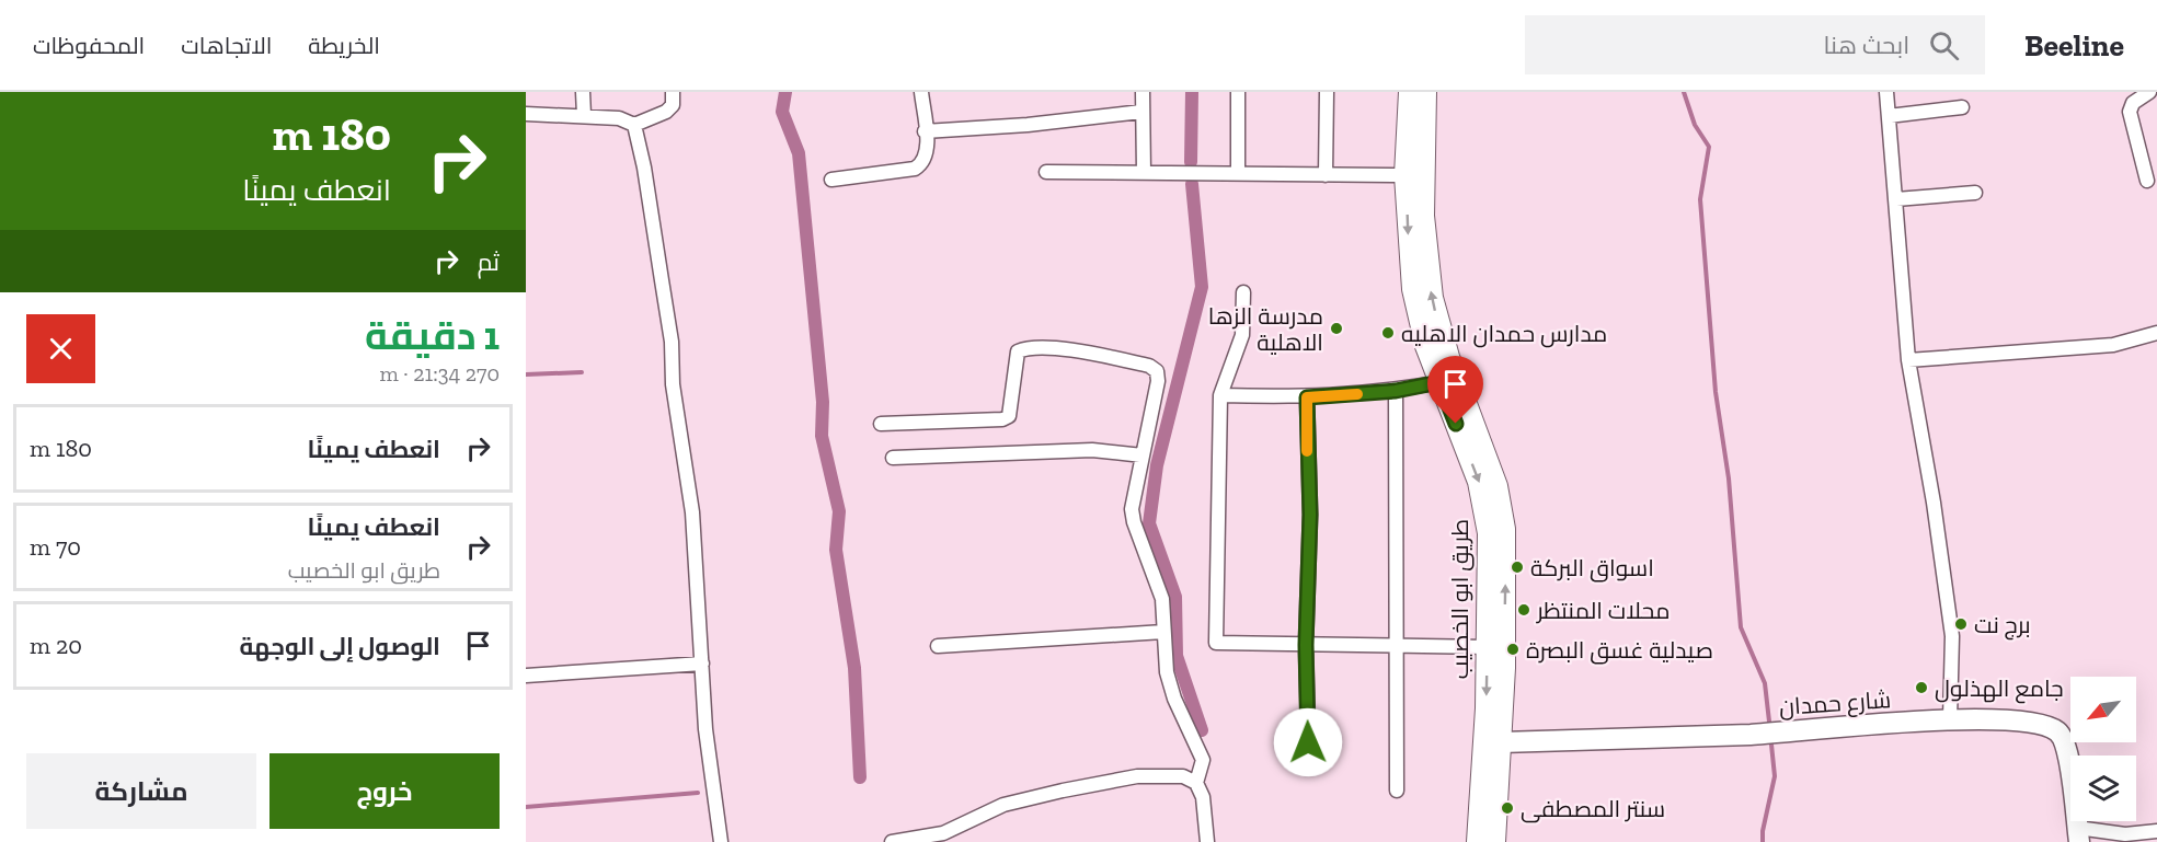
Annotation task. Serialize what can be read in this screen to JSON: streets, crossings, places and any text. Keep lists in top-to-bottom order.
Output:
{
  "streets": {
    "main road": ["طريق ابو الخصيب", "شارع حمدان"]
  },
  "crossings": [
    ["طريق ابو الخصيب", "شارع حمدان"]
  ],
  "places": [
    "مدرسة الزها الاهلية",
    "مدارس حمدان الاهليه",
    "اسواق البركة",
    "محلات المنتظر",
    "برج نت",
    "صيدلية غسق البصرة",
    "جامع الهذلول",
    "سنتر المصطفى"
  ],
  "north": "bottom left",
  "page": {
    "header": "Beeline",
    "search": "ابحث هنا",
    "nav": ["الخريطة", "الاتجاهات", "المحفوظات"],
    "turn": ["180 m", "انعطف يمينًا"],
    "then": "ثم",
    "heading": ["1 دقيقة", "270 m · 21:34"],
    "list": [
      {
        "name": "انعطف يمينًا",
        "value": "180 m"
      },
      {
        "name": "انعطف يمينًا",
        "note": "طريق ابو الخصيب",
        "value": "70 m"
      },
      {
        "name": "الوصول إلى الوجهة",
        "value": "20 m"
      }
    ],
    "buttons": ["خروج", "مشاركة"]
  }
}
